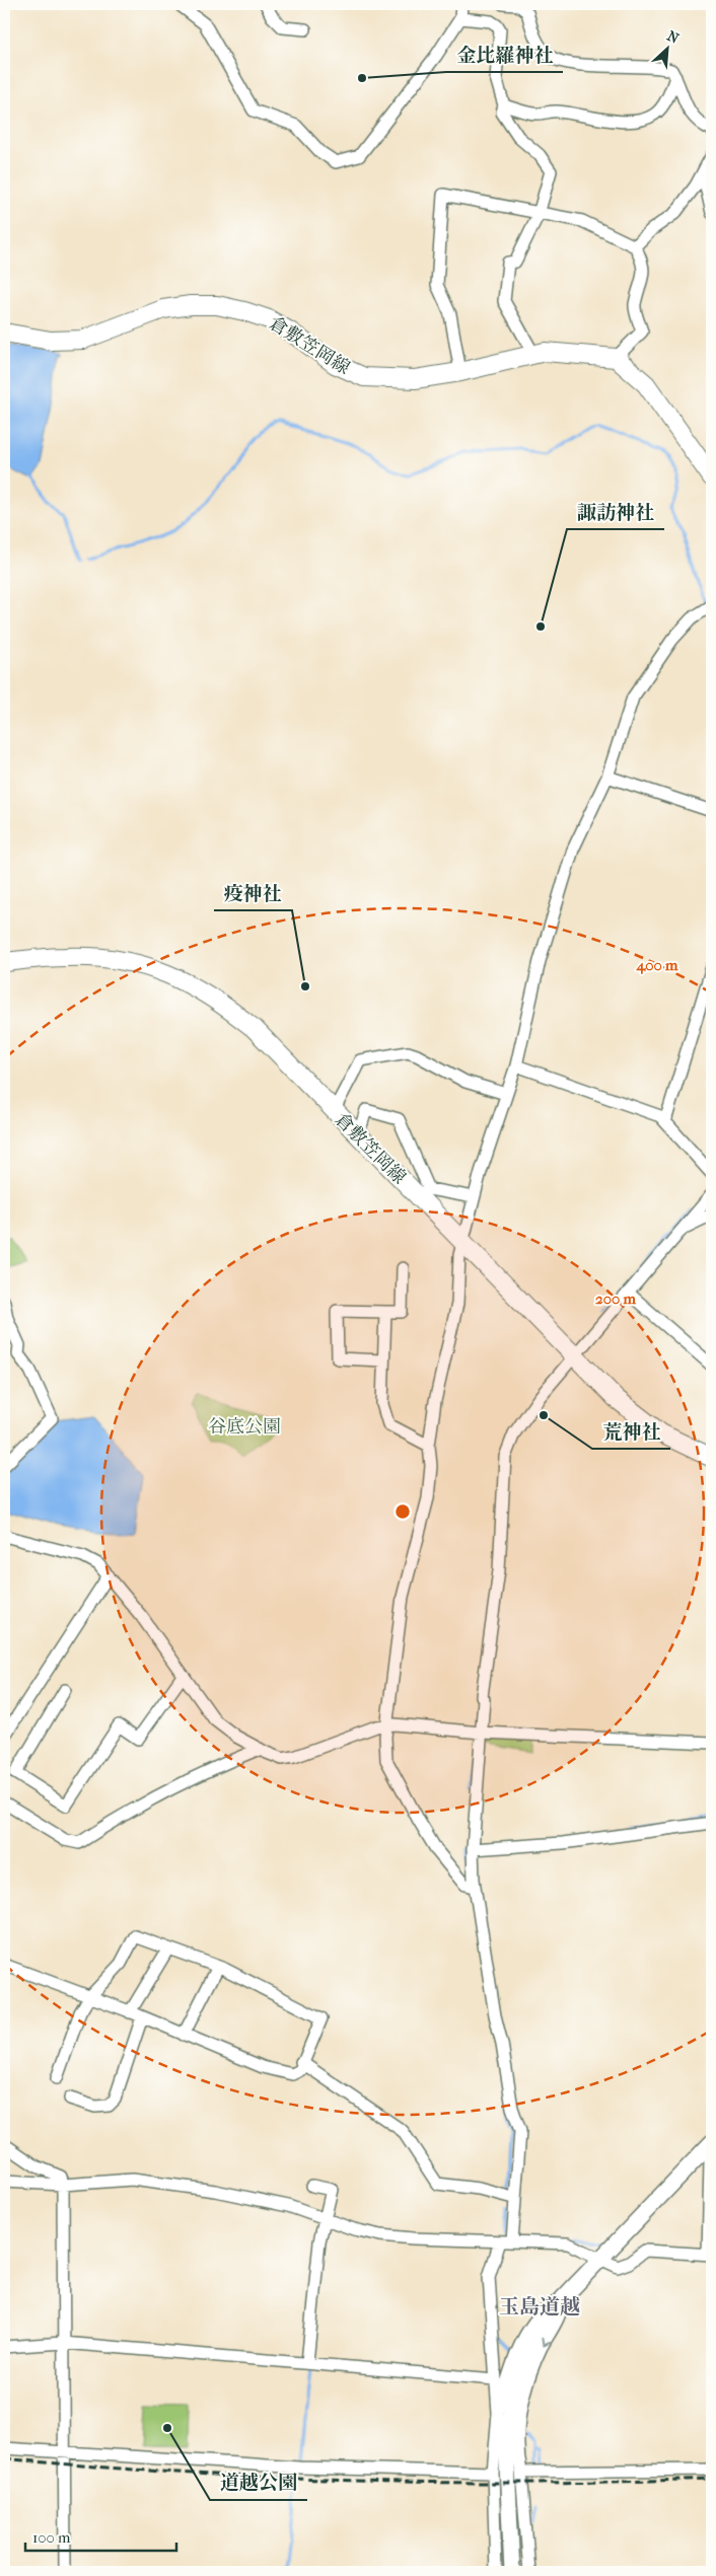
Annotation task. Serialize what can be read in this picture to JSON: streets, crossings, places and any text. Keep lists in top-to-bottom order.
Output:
{
  "streets": {
    "main road": ["倉敷笠岡線"]
  },
  "districts": ["玉島道越"],
  "parks": ["谷底公園"],
  "places": [
    "金比羅神社",
    "諏訪神社",
    "疫神社",
    "荒神社",
    "道越公園"
  ],
  "scale_bar": "100 m",
  "north": "top right",
  "rings": ["400 m", "200 m"]
}
